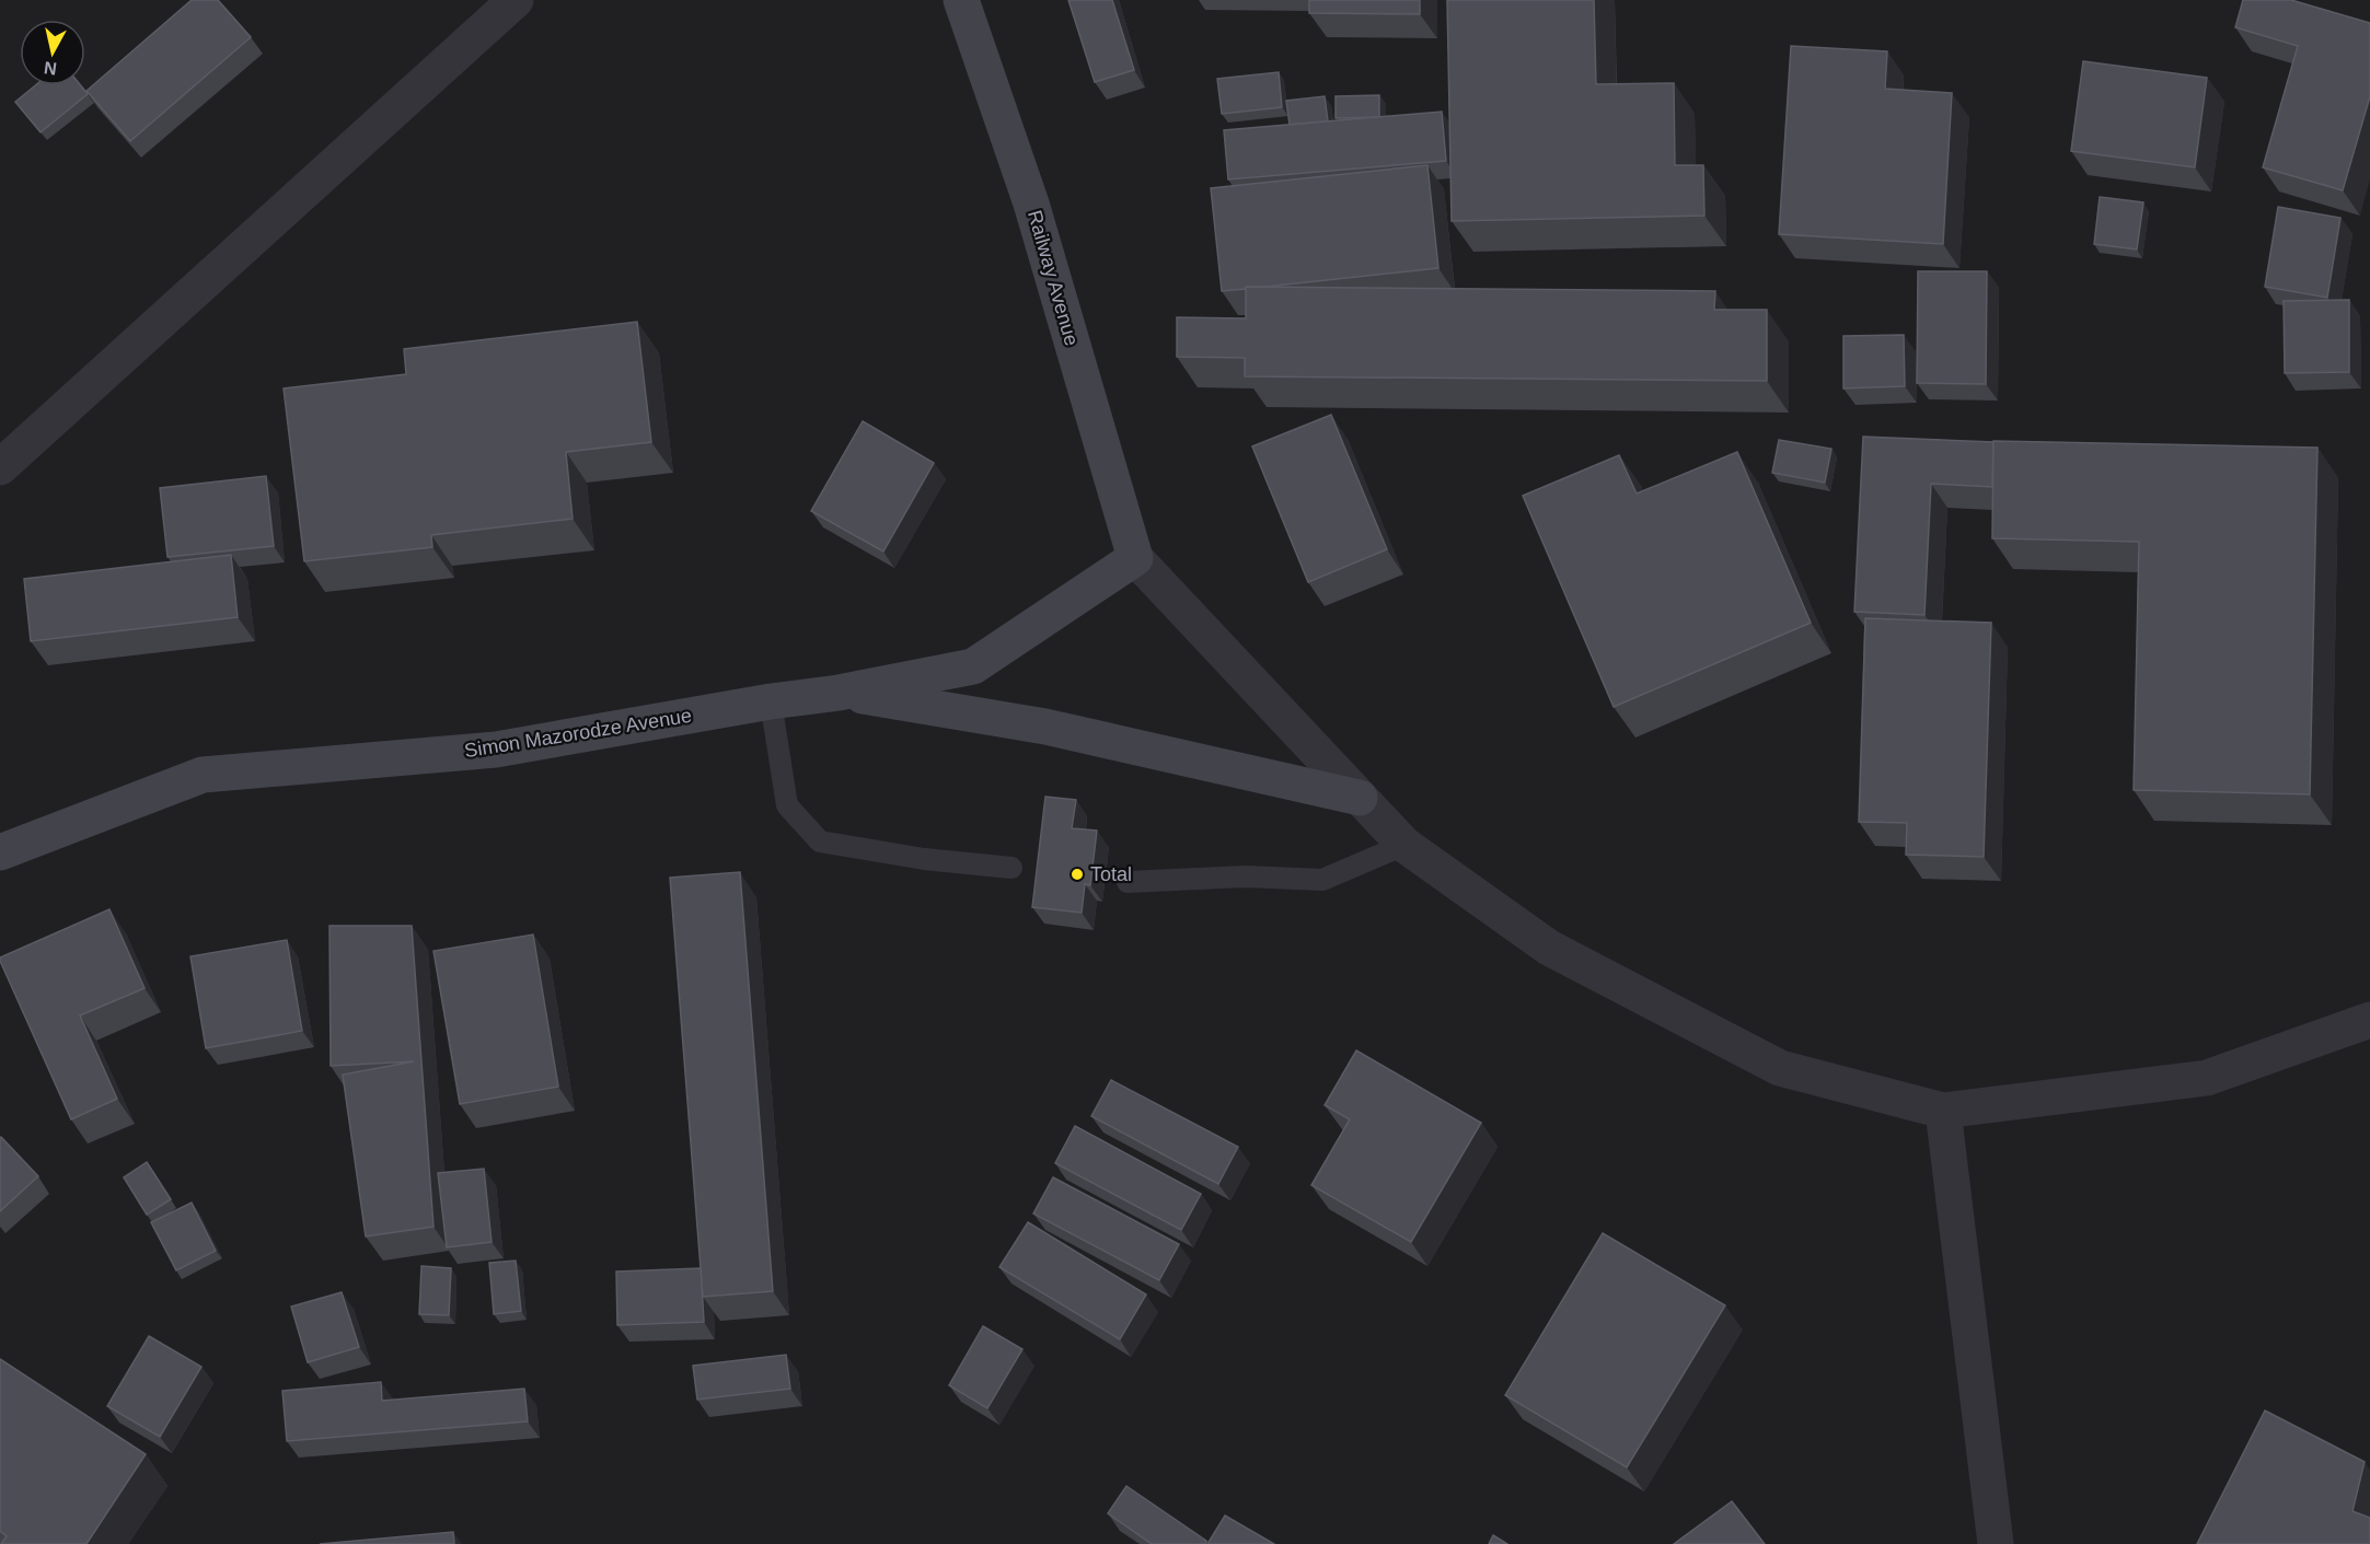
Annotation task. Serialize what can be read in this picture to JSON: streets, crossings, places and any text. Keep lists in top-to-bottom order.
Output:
{
  "streets": {
    "main road": ["Railway Avenue", "Simon Mazorodze Avenue"]
  },
  "crossings": [
    ["Railway Avenue", "Simon Mazorodze Avenue"]
  ],
  "places": ["Total"],
  "north": "bottom"
}
